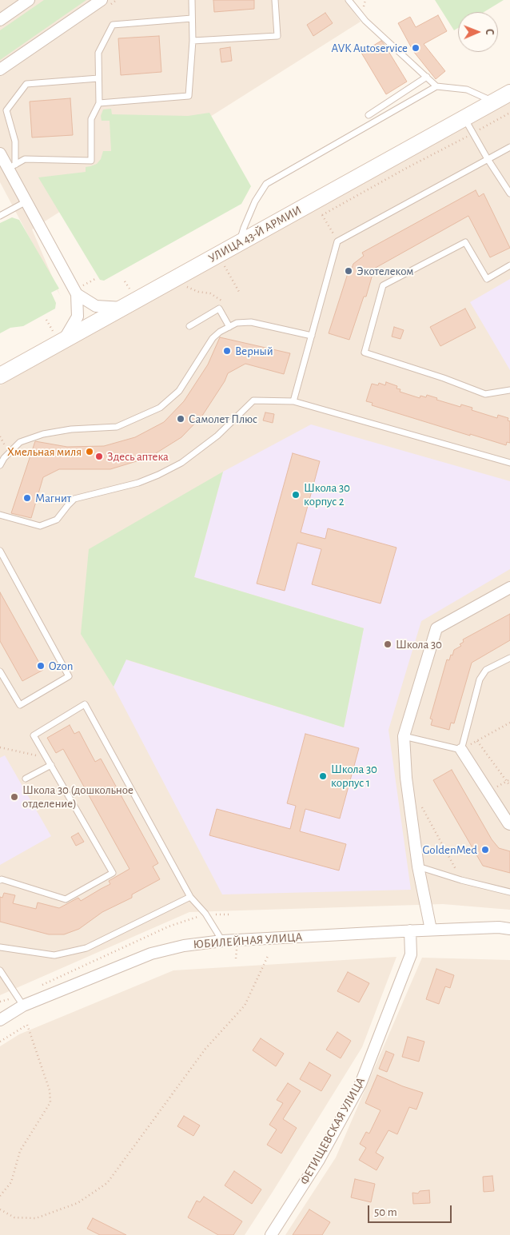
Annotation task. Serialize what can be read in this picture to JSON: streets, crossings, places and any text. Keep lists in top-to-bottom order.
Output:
{
  "streets": {
    "main road": ["УЛИЦА 43-Й АРМИИ"],
    "street": ["ЮБИЛЕЙНАЯ УЛИЦА", "ФЕТИЩЕВСКАЯ УЛИЦА"]
  },
  "crossings": [
    ["ЮБИЛЕЙНАЯ УЛИЦА", "ФЕТИЩЕВСКАЯ УЛИЦА"]
  ],
  "places": [
    "AVK Autoservice",
    "Экотелеком",
    "Верный",
    "Самолет Плюс",
    "Хмельная миля",
    "Здесь аптека",
    "Школа 30 корпус 2",
    "Магнит",
    "Школа 30",
    "Ozon",
    "Школа 30 корпус 1",
    "Школа 30 (дошкольное отделение)",
    "GoldenMed"
  ],
  "scale_bar": "50 m",
  "north": "right"
}
